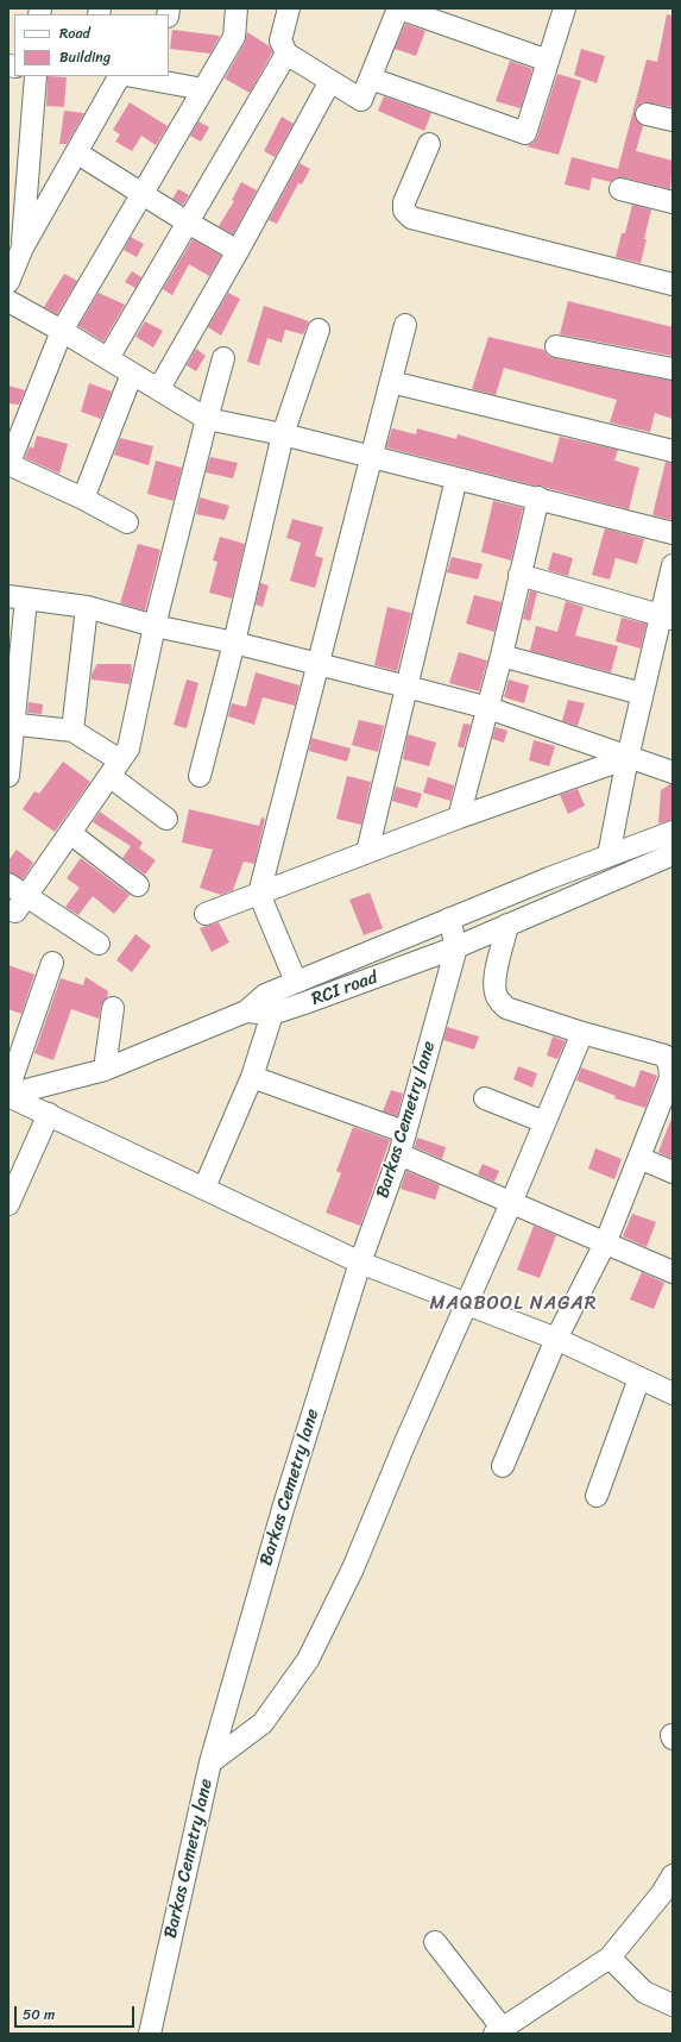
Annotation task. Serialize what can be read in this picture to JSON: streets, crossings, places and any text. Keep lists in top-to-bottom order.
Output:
{
  "streets": {
    "street": ["RCI road", "Barkas Cemetry lane"]
  },
  "crossings": [
    ["RCI road", "Barkas Cemetry lane"]
  ],
  "districts": ["MAQBOOL NAGAR"],
  "legend": ["Road", "Building"],
  "scale_bar": "50 m"
}
